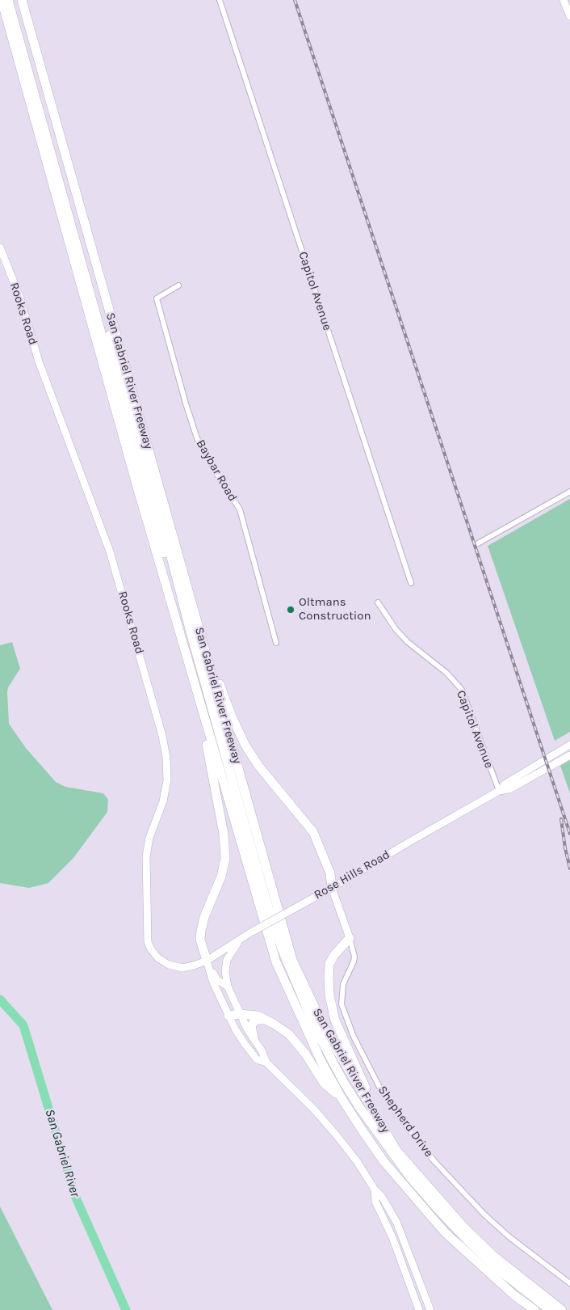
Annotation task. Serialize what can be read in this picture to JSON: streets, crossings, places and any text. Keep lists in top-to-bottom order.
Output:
{
  "streets": {
    "highway": ["San Gabriel River Freeway"],
    "main road": ["Rooks Road", "Rose Hills Road", "Shepherd Drive"],
    "street": ["Capitol Avenue", "Baybar Road"]
  },
  "crossings": [
    ["Capitol Avenue", "Rose Hills Road"],
    ["Rooks Road", "Rose Hills Road"],
    ["Rose Hills Road", "Shepherd Drive"]
  ],
  "water": ["San Gabriel River"],
  "places": ["Oltmans Construction"]
}
